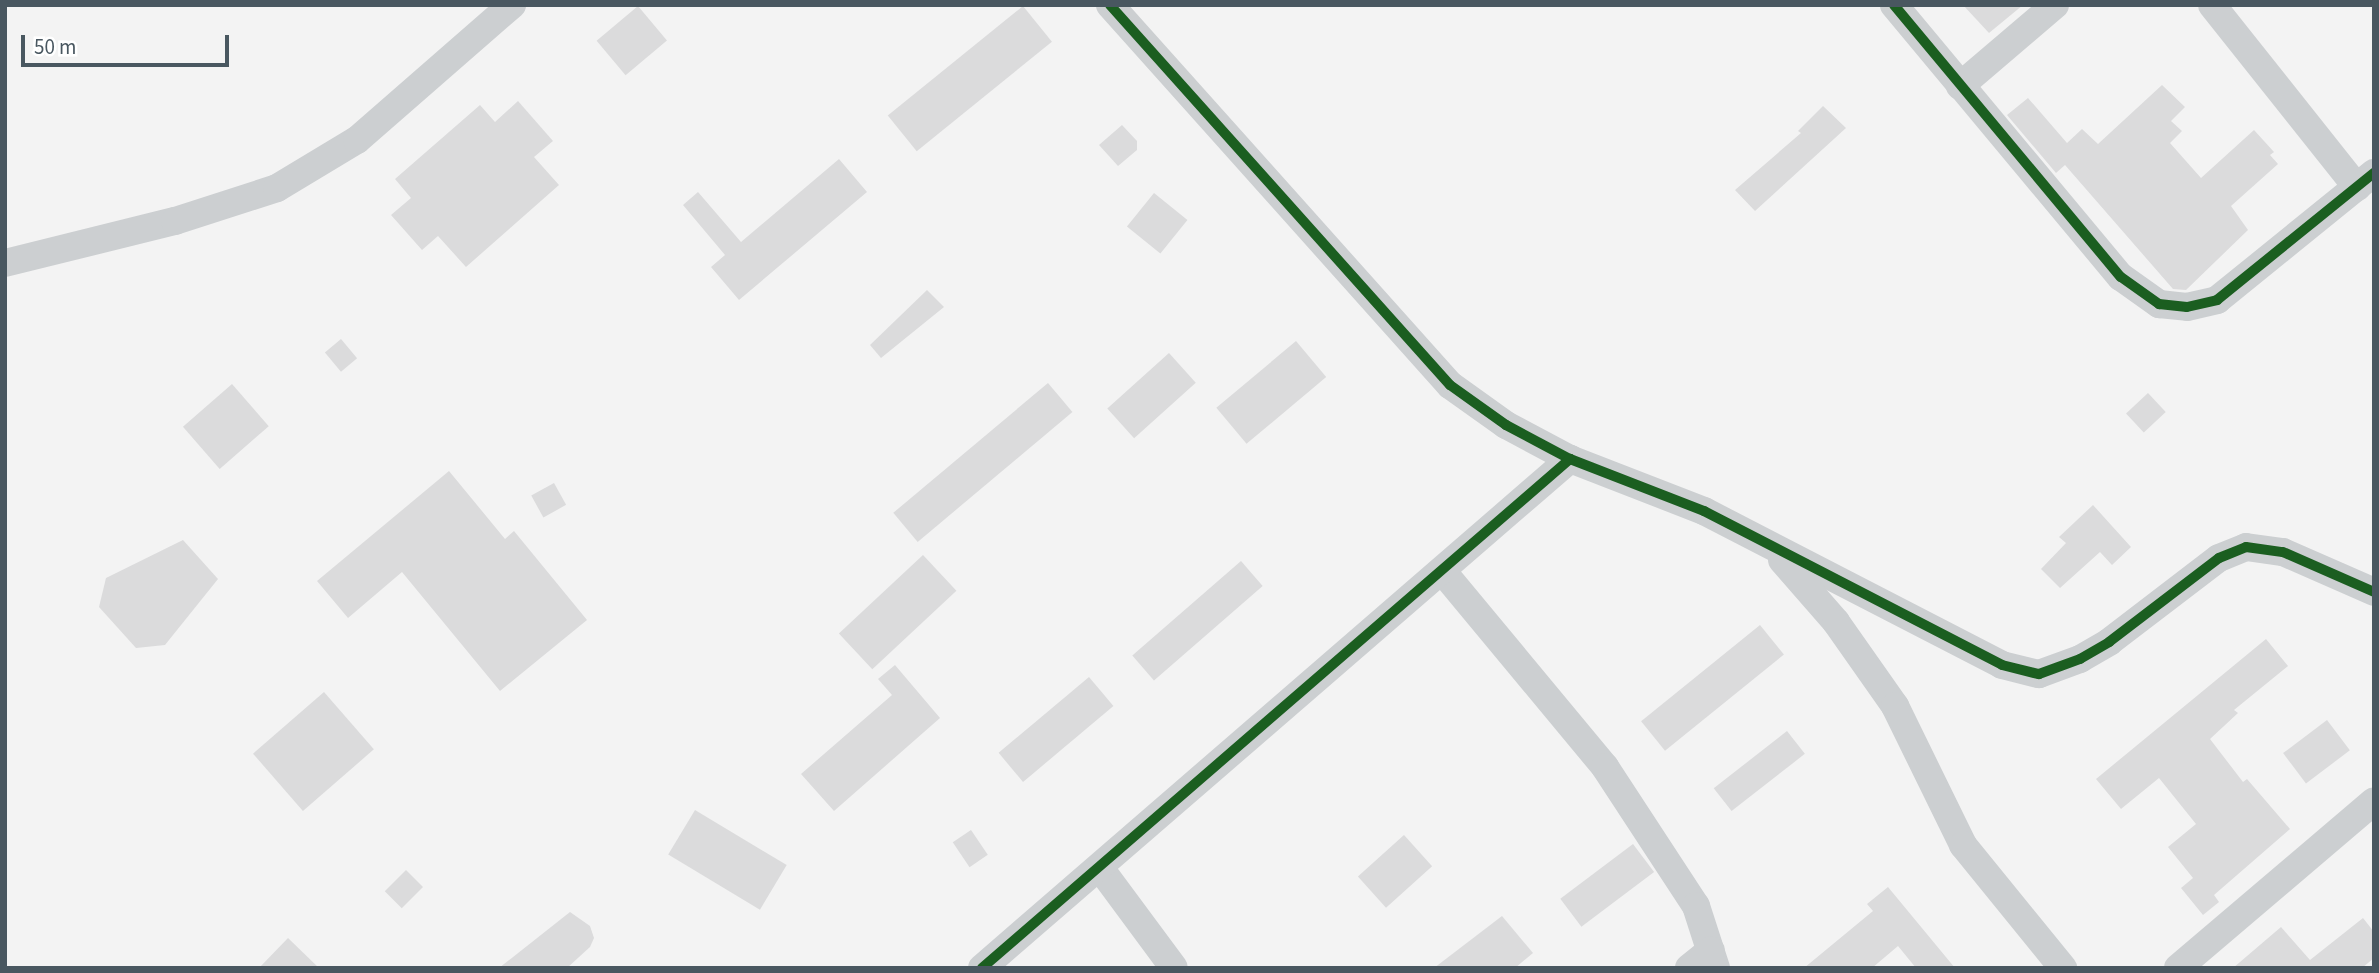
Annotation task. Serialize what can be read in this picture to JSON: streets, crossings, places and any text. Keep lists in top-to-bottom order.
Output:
{
  "scale_bar": "50 m"
}
